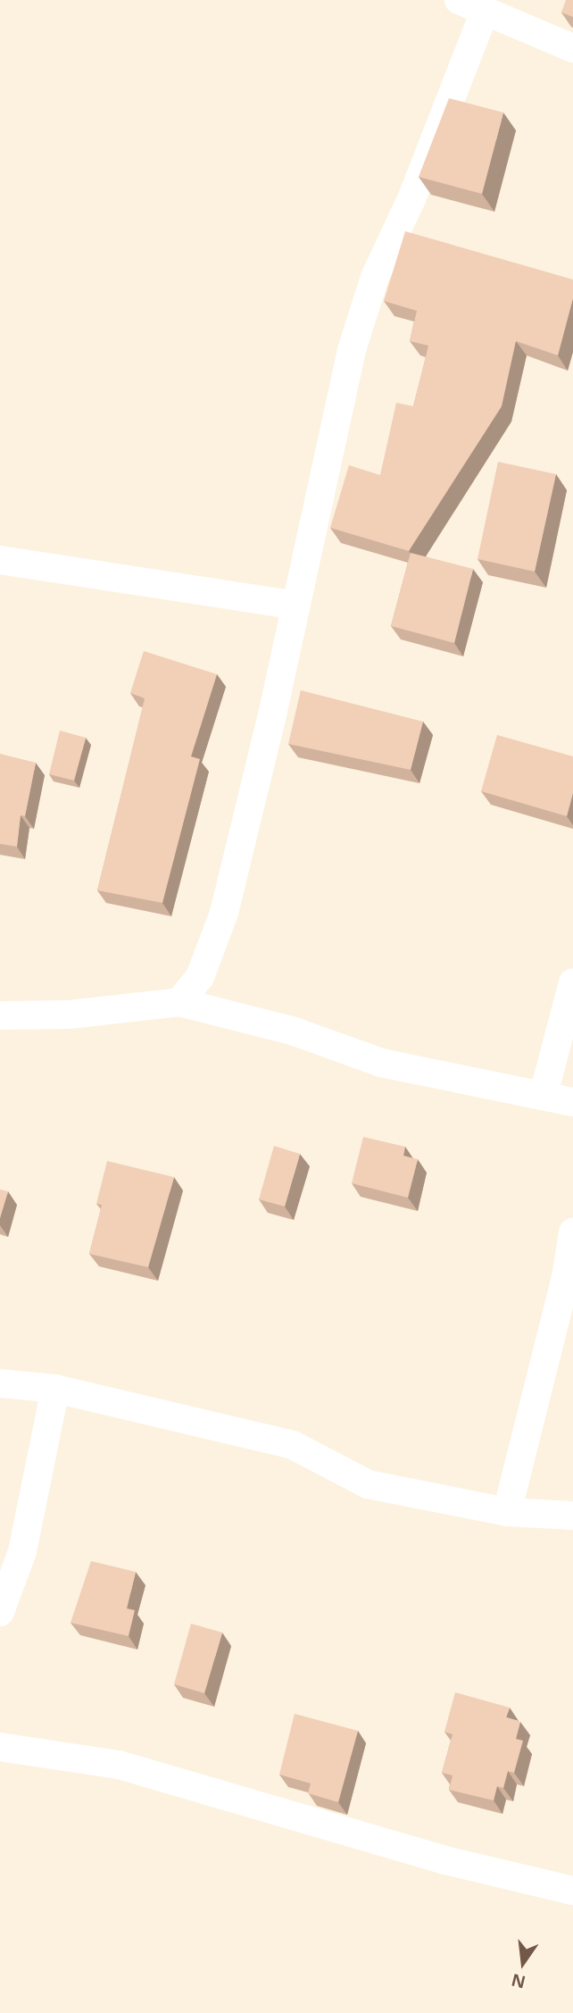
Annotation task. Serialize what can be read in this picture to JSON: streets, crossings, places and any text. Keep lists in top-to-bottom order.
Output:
{
  "north": "bottom"
}
